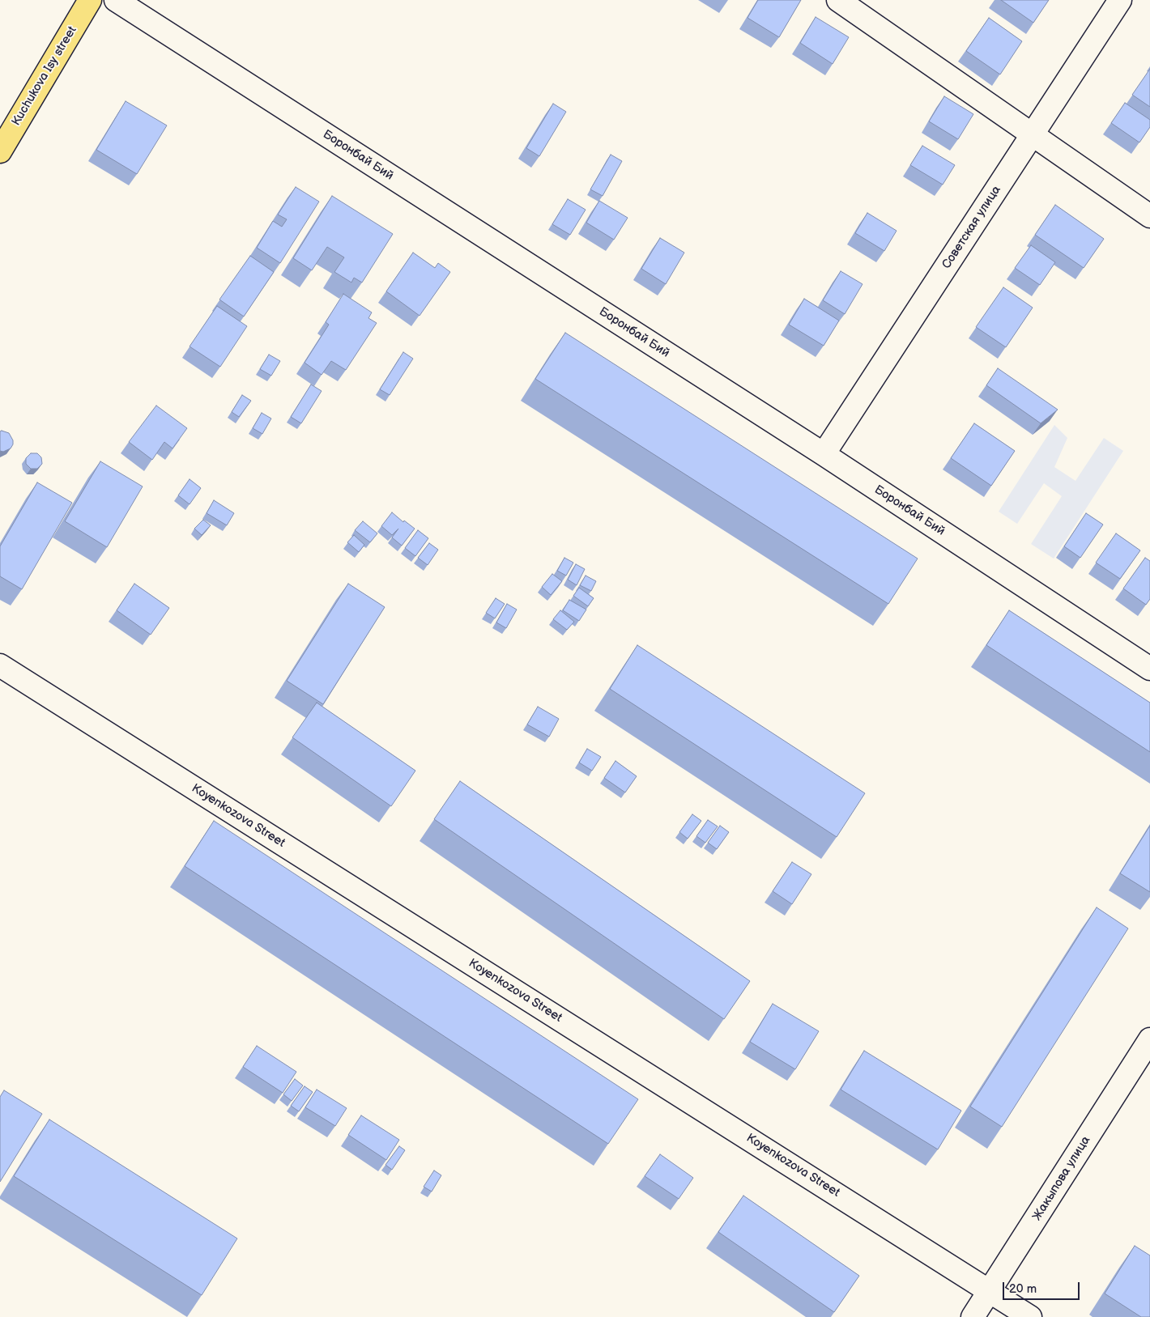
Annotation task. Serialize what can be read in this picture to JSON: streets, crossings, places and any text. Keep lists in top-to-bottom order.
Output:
{
  "streets": {
    "main road": ["Kuchukova Isy street"],
    "street": [
      "Боронбай Бий",
      "Советская улица",
      "Koyenkozova Street",
      "Жакыпова улица"
    ]
  },
  "crossings": [
    ["Боронбай Бий", "Советская улица"],
    ["Koyenkozova Street", "Жакыпова улица"]
  ],
  "scale_bar": "20 m"
}
